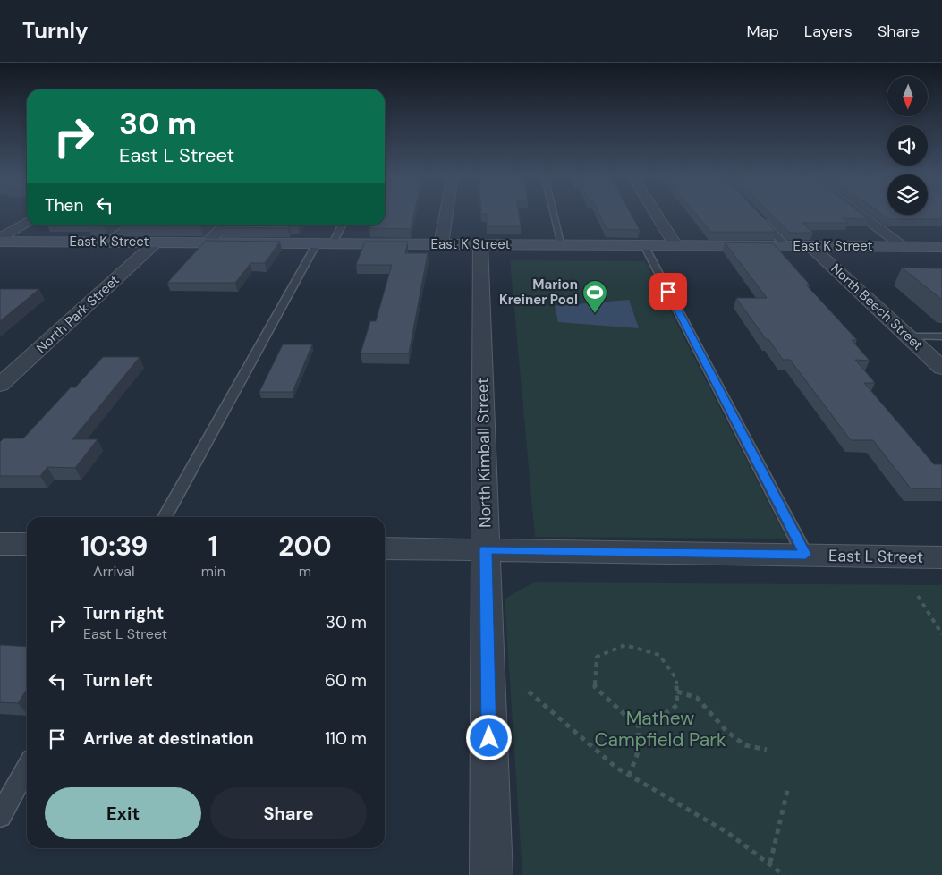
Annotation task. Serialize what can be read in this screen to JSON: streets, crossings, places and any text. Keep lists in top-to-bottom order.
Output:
{
  "streets": {
    "street": [
      "East K Street",
      "North Beech Street",
      "North Park Street",
      "North Kimball Street",
      "East L Street"
    ]
  },
  "crossings": [
    ["East K Street", "North Beech Street"],
    ["East K Street", "North Park Street"],
    ["East K Street", "North Kimball Street"],
    ["North Kimball Street", "East L Street"]
  ],
  "parks": ["Mathew Campfield Park"],
  "places": {
    "sports": ["Marion Kreiner Pool"]
  },
  "north": "bottom",
  "page": {
    "header": "Turnly",
    "nav": ["Map", "Layers", "Share"],
    "turn": ["30 m", "East L Street"],
    "then": "Then",
    "eta": [
      "10:39",
      "Arrival",
      "1",
      "min",
      "200",
      "m"
    ],
    "list": [
      {
        "name": "Turn right",
        "note": "East L Street",
        "value": "30 m"
      },
      {
        "name": "Turn left",
        "value": "60 m"
      },
      {
        "name": "Arrive at destination",
        "value": "110 m"
      }
    ],
    "buttons": ["Exit", "Share"]
  }
}
